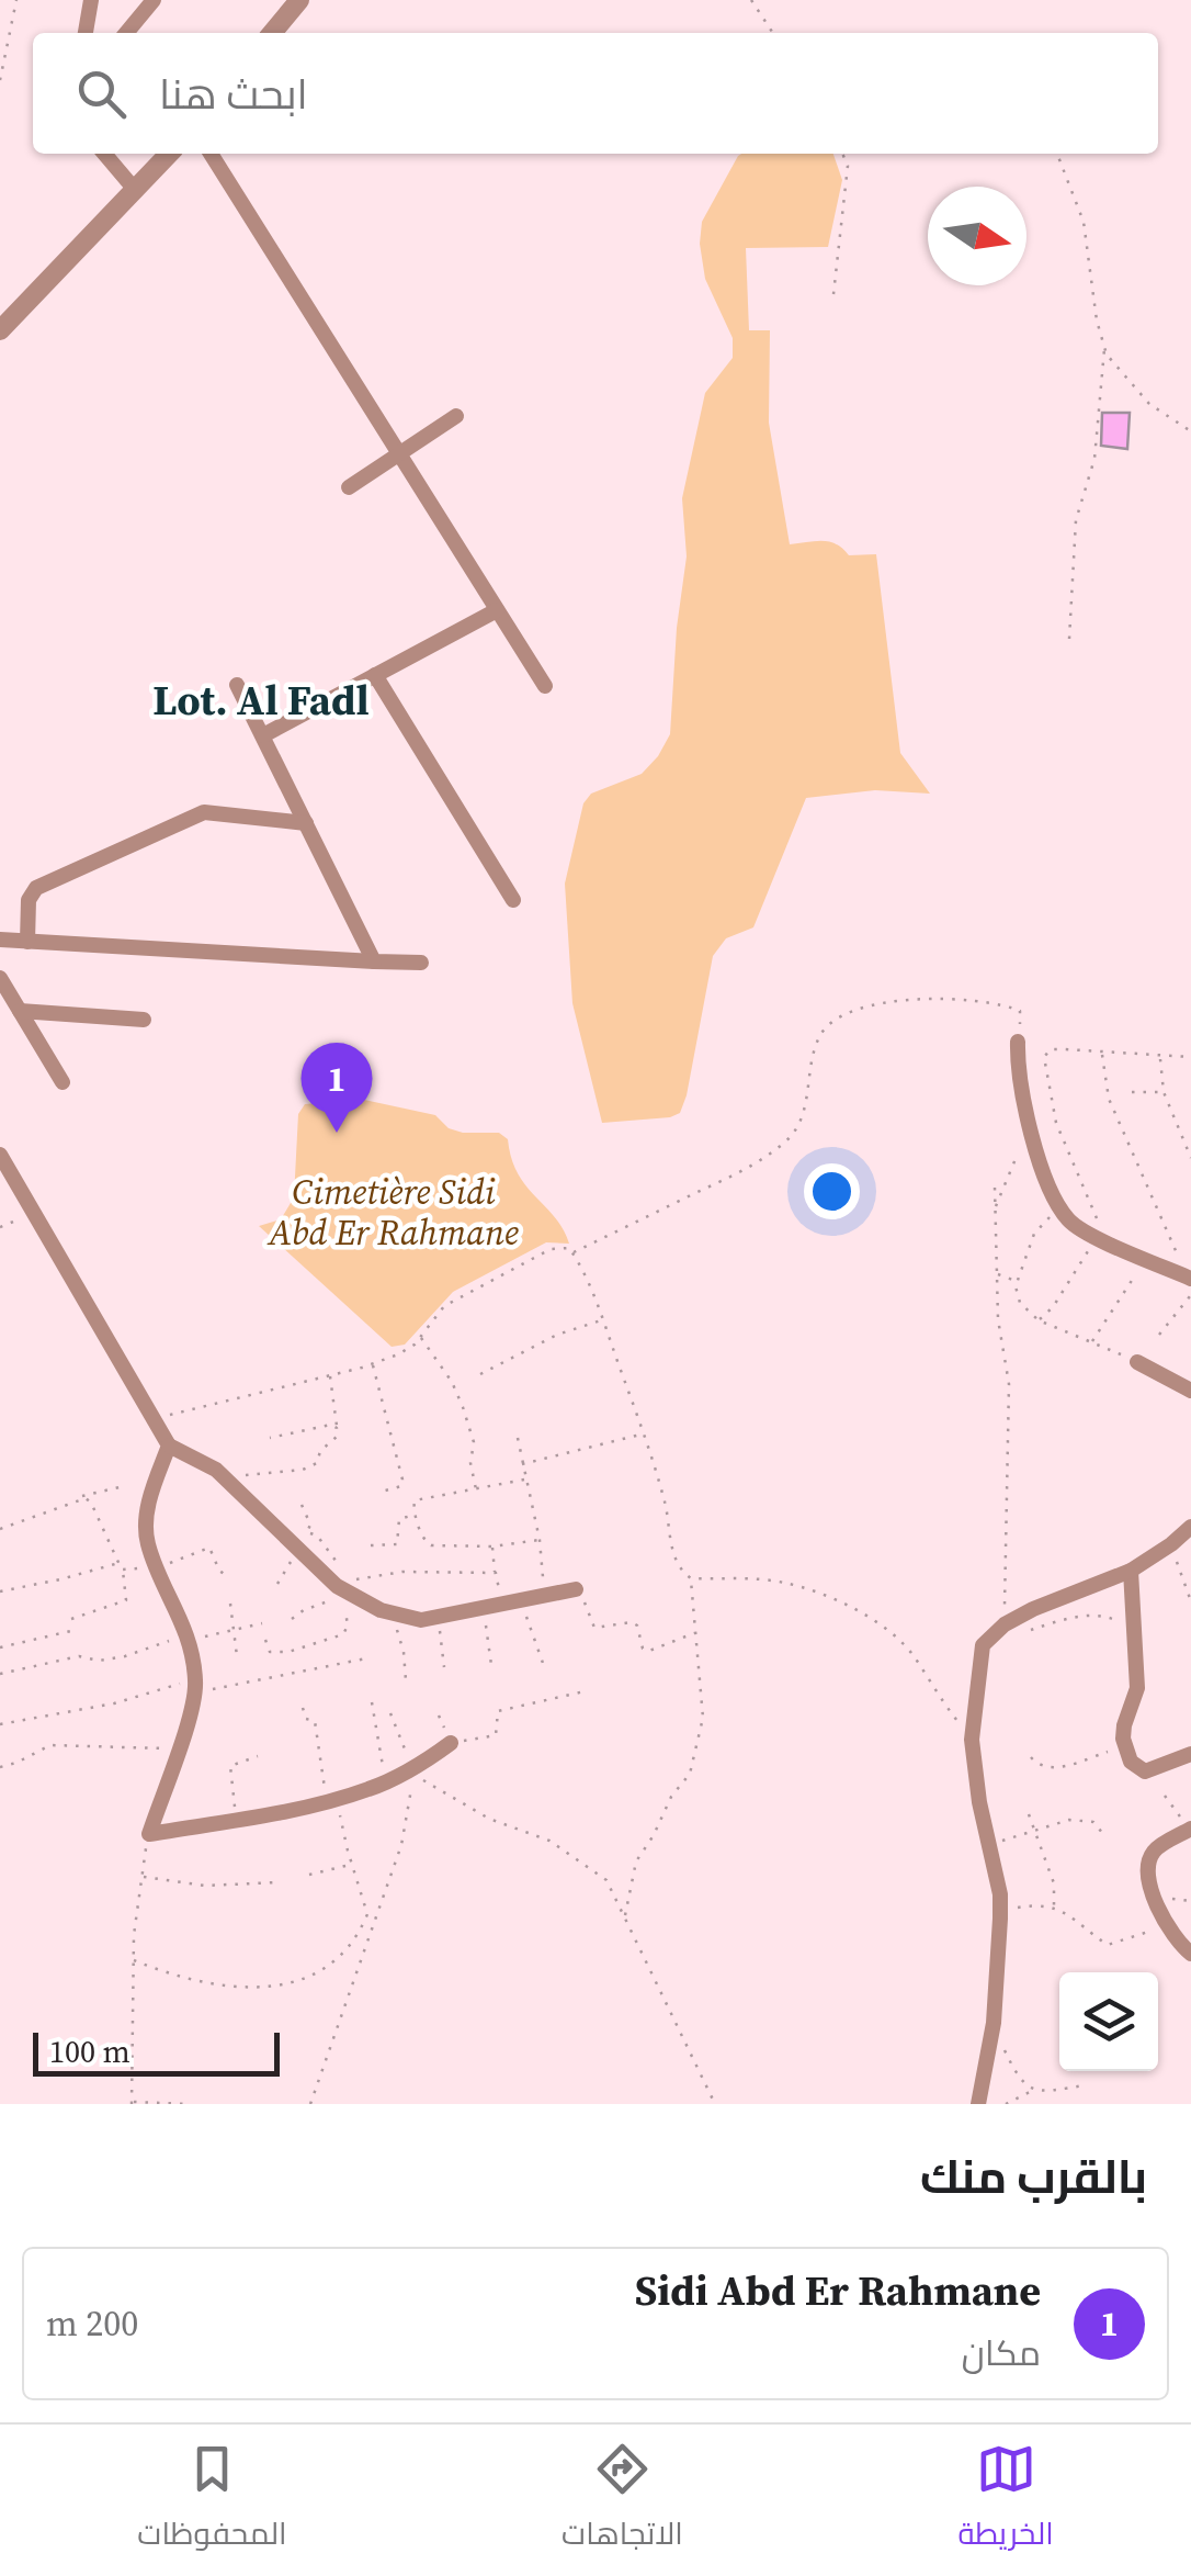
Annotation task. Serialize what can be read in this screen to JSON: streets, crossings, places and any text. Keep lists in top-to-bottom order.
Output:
{
  "districts": ["Lot. Al Fadl"],
  "parks": ["Cimetière Sidi Abd Er Rahmane"],
  "scale_bar": "100 m",
  "north": "right",
  "page": {
    "search": "ابحث هنا",
    "pins": "1",
    "scale": "100 m",
    "heading": "بالقرب منك",
    "list": [
      {
        "mark": "1",
        "name": "Sidi Abd Er Rahmane",
        "note": "مكان",
        "value": "200 m"
      }
    ],
    "nav": ["الخريطة", "الاتجاهات", "المحفوظات"]
  }
}
